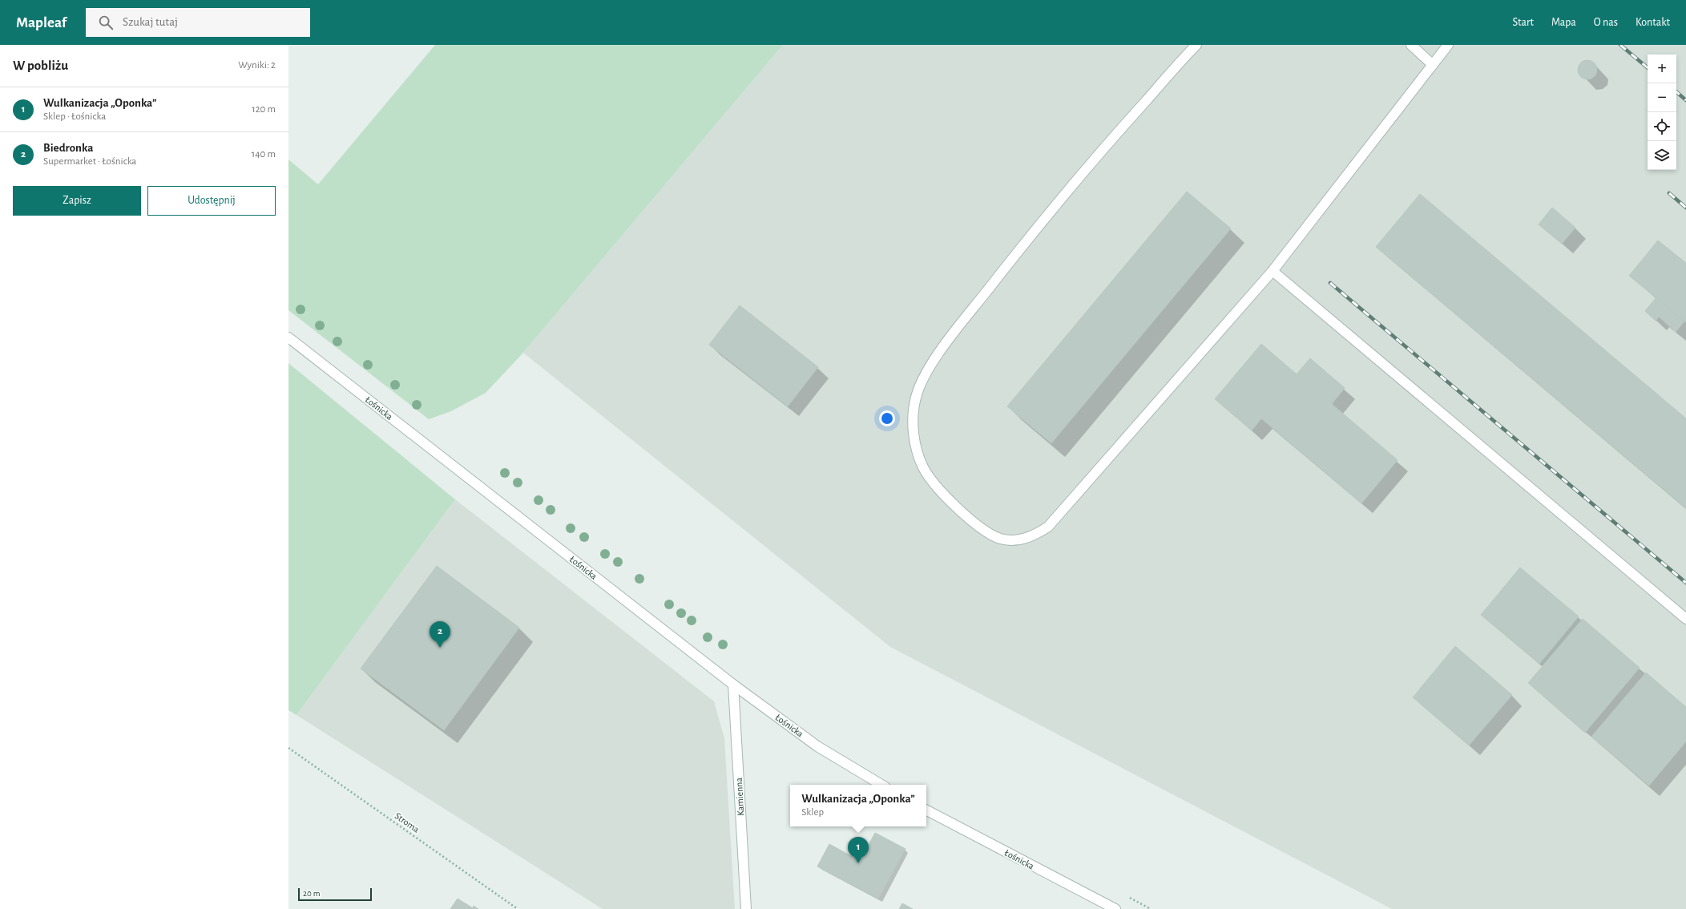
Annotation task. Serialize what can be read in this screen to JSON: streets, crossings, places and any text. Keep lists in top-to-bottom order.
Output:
{
  "streets": {
    "street": ["Łośnicka", "Kamienna"],
    "path": ["Stroma"]
  },
  "crossings": [
    ["Łośnicka", "Kamienna"]
  ],
  "scale_bar": "20 m",
  "page": {
    "header": "Mapleaf",
    "search": "Szukaj tutaj",
    "nav": [
      "Start",
      "Mapa",
      "O nas",
      "Kontakt"
    ],
    "heading": ["W pobliżu", "Wyniki: 2"],
    "map_buttons": ["+", "−"],
    "list": [
      {
        "mark": "1",
        "name": "Wulkanizacja „Oponka”",
        "note": "Sklep · Łośnicka",
        "value": "120 m"
      },
      {
        "mark": "2",
        "name": "Biedronka",
        "note": "Supermarket · Łośnicka",
        "value": "140 m"
      }
    ],
    "buttons": ["Zapisz", "Udostępnij"],
    "pins": ["2", "1"],
    "popup": ["Wulkanizacja „Oponka”", "Sklep"],
    "scale": "20 m"
  }
}
